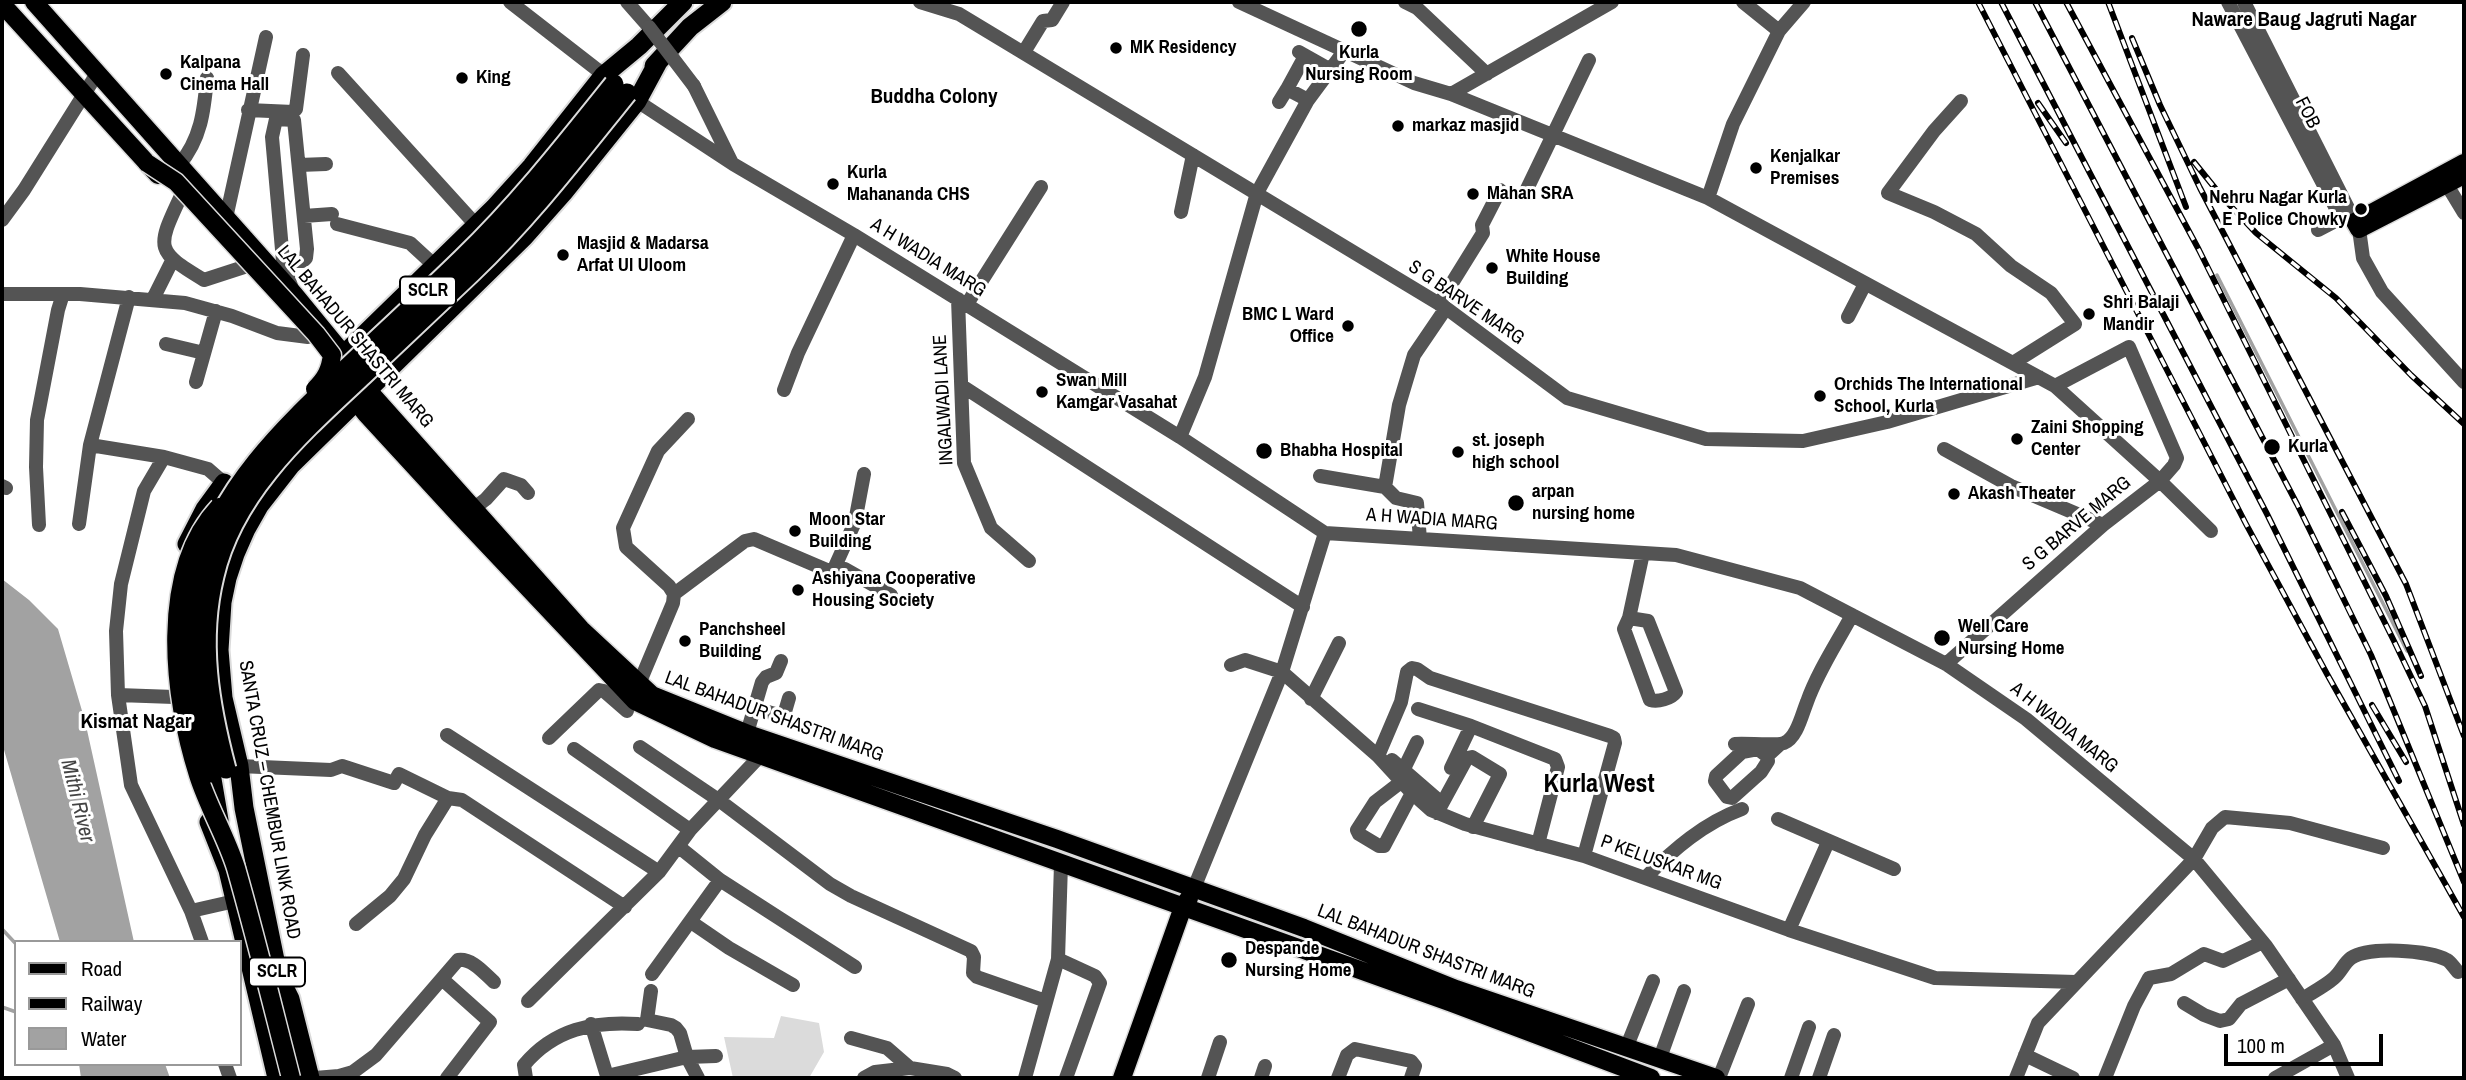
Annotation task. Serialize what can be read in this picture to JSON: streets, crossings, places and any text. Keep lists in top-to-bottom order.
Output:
{
  "streets": {
    "highway": ["SCLR", "SANTA CRUZ – CHEMBUR LINK ROAD"],
    "main road": ["LAL BAHADUR SHASTRI MARG"],
    "street": [
      "FOB",
      "A H WADIA MARG",
      "S G BARVE MARG",
      "INGALWADI LANE",
      "P KELUSKAR MG"
    ]
  },
  "crossings": [
    ["A H WADIA MARG", "SCLR"],
    ["A H WADIA MARG", "S G BARVE MARG"],
    ["A H WADIA MARG", "INGALWADI LANE"],
    ["A H WADIA MARG", "SANTA CRUZ – CHEMBUR LINK ROAD"],
    ["SCLR", "SANTA CRUZ – CHEMBUR LINK ROAD"],
    ["LAL BAHADUR SHASTRI MARG", "SANTA CRUZ – CHEMBUR LINK ROAD"]
  ],
  "districts": [
    "Naware Baug Jagruti Nagar",
    "Buddha Colony",
    "Kismat Nagar",
    "Kurla West"
  ],
  "water": ["Mithi River"],
  "places": [
    "Kurla Nursing Room",
    "MK Residency",
    "Kalpana Cinema Hall",
    "King",
    "markaz masjid",
    "Kenjalkar Premises",
    "Kurla Mahananda CHS",
    "Mahan SRA",
    "Nehru Nagar Kurla E Police Chowky",
    "Masjid & Madarsa Arfat Ul Uloom",
    "White House Building",
    "Shri Balaji Mandir",
    "BMC L Ward Office",
    "Swan Mill Kamgar Vasahat",
    "Orchids The International School, Kurla",
    "Zaini Shopping Center",
    "Kurla",
    "Bhabha Hospital",
    "st. joseph high school",
    "Akash Theater",
    "arpan nursing home",
    "Moon Star Building",
    "Ashiyana Cooperative Housing Society",
    "Well Care Nursing Home",
    "Panchsheel Building",
    "Despande Nursing Home"
  ],
  "legend": ["Road", "Railway", "Water"],
  "scale_bar": "100 m"
}
